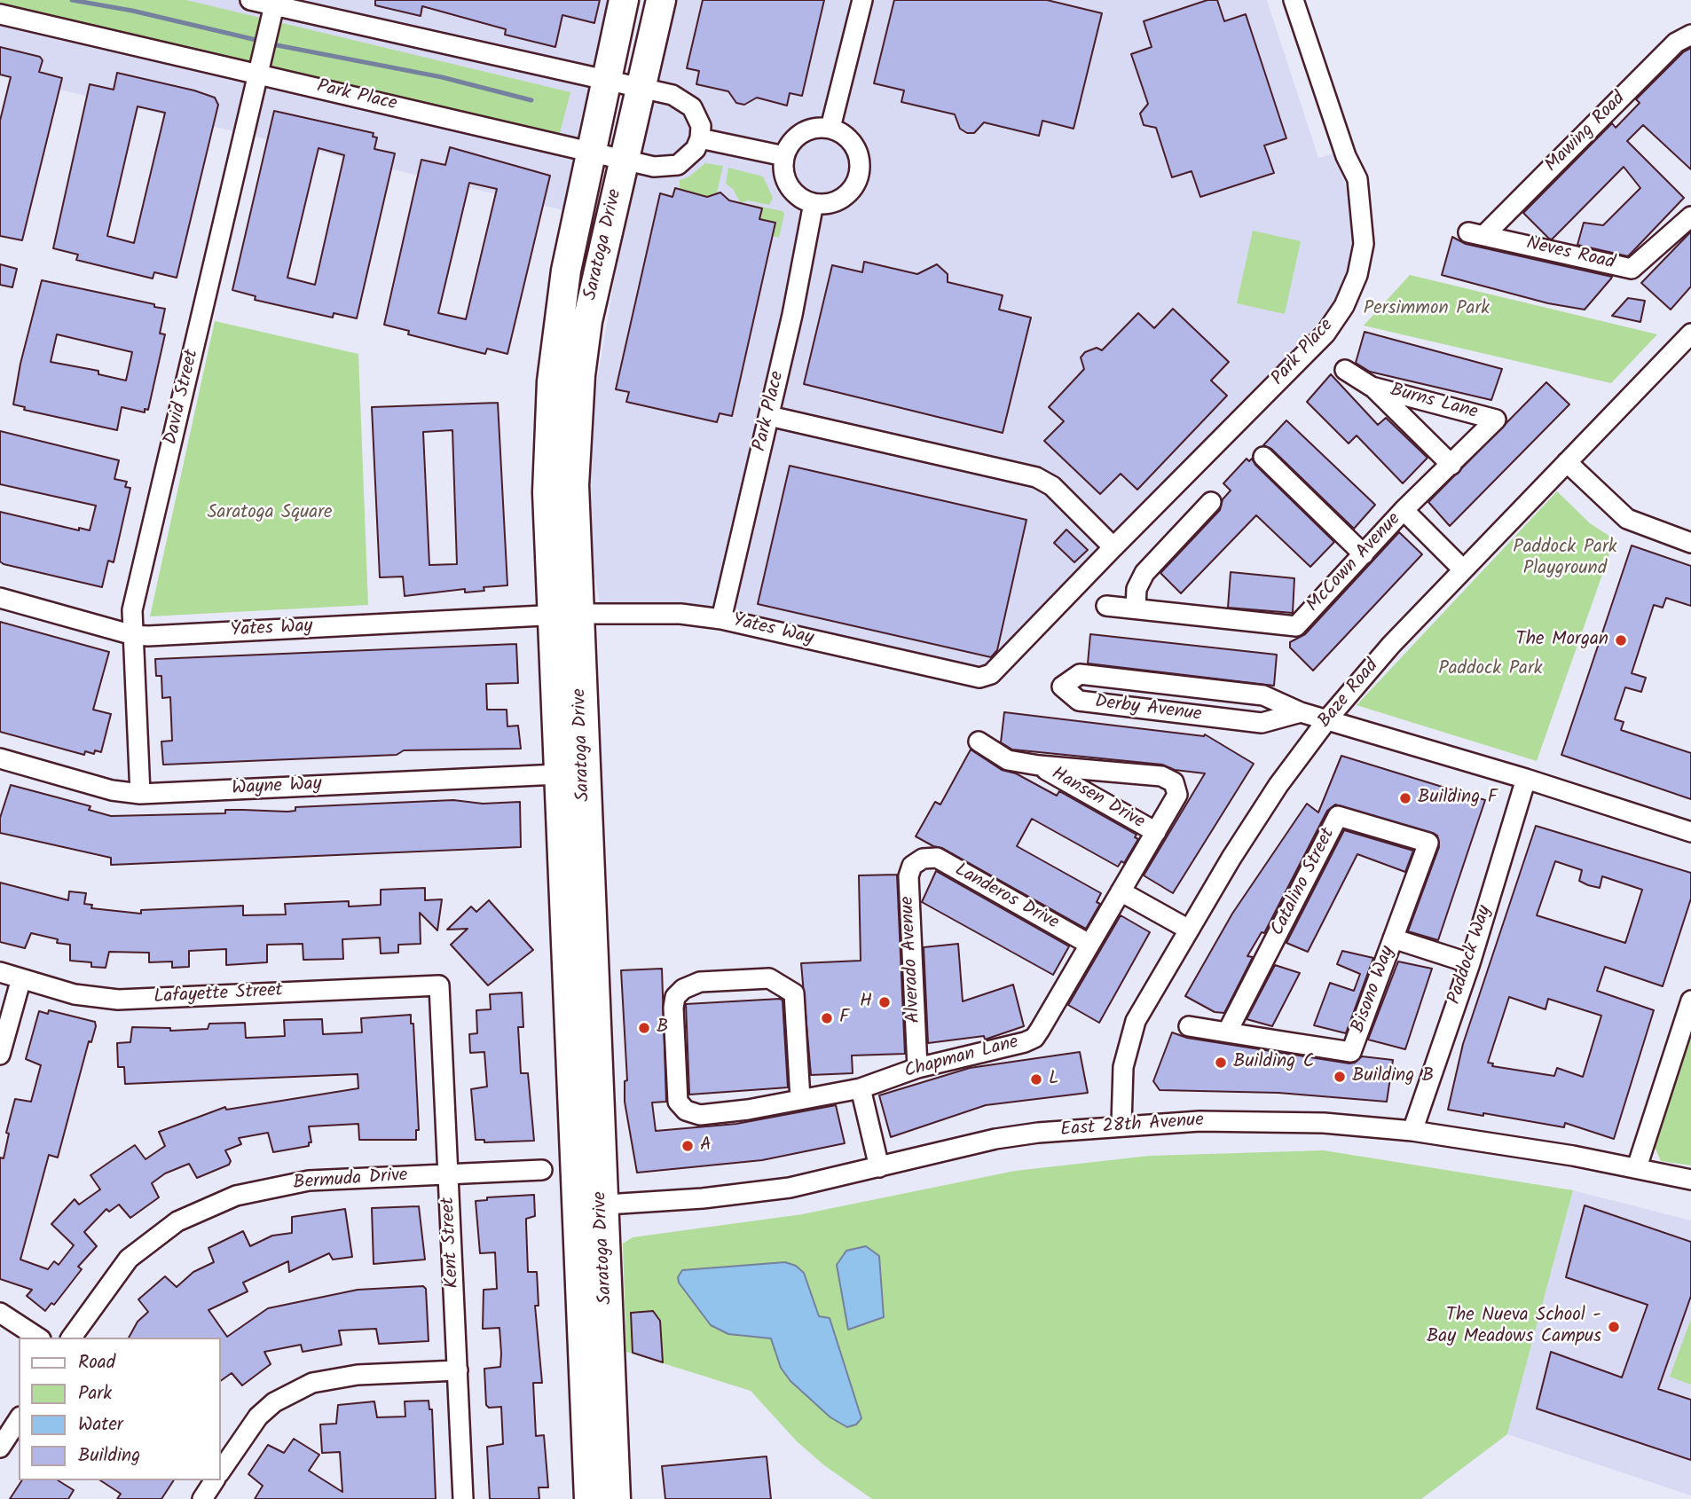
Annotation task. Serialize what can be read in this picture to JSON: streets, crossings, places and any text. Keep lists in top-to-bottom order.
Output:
{
  "streets": {
    "main road": ["Saratoga Drive"],
    "street": [
      "Park Place",
      "Mawing Road",
      "Neves Road",
      "David Street",
      "Burns Lane",
      "McCown Avenue",
      "Yates Way",
      "Baze Road",
      "Derby Avenue",
      "Wayne Way",
      "Hansen Drive",
      "Catalino Street",
      "Landeros Drive",
      "Paddock Way",
      "Alverado Avenue",
      "Bisono Way",
      "Lafayette Street",
      "Chapman Lane",
      "East 28th Avenue",
      "Bermuda Drive",
      "Kent Street"
    ]
  },
  "crossings": [
    ["Park Place", "Saratoga Drive"],
    ["Park Place", "David Street"],
    ["Park Place", "Yates Way"],
    ["Mawing Road", "Neves Road"],
    ["Saratoga Drive", "Yates Way"],
    ["Saratoga Drive", "Wayne Way"],
    ["Saratoga Drive", "East 28th Avenue"],
    ["David Street", "Yates Way"],
    ["David Street", "Wayne Way"],
    ["Burns Lane", "McCown Avenue"],
    ["Baze Road", "Derby Avenue"],
    ["Baze Road", "East 28th Avenue"],
    ["Derby Avenue", "Paddock Way"],
    ["Hansen Drive", "Chapman Lane"],
    ["Catalino Street", "Bisono Way"],
    ["Landeros Drive", "Alverado Avenue"],
    ["Landeros Drive", "Chapman Lane"],
    ["Paddock Way", "East 28th Avenue"],
    ["Alverado Avenue", "Chapman Lane"],
    ["Lafayette Street", "Kent Street"],
    ["Bermuda Drive", "Kent Street"]
  ],
  "parks": [
    "Persimmon Park",
    "Saratoga Square",
    "Paddock Park Playground",
    "Paddock Park"
  ],
  "places": [
    "The Morgan",
    "Building F",
    "H",
    "F",
    "B",
    "Building C",
    "Building B",
    "L",
    "A",
    "The Nueva School - Bay Meadows Campus"
  ],
  "legend": [
    "Road",
    "Park",
    "Water",
    "Building"
  ]
}
